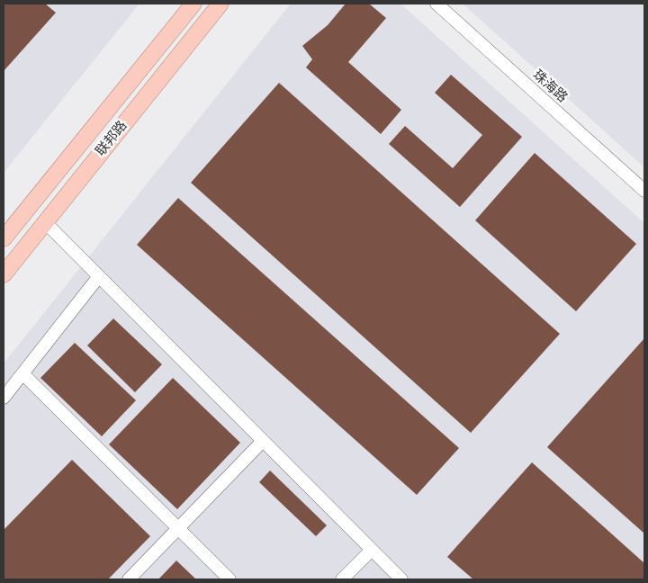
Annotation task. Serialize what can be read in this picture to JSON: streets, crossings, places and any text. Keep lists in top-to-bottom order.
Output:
{
  "streets": {
    "main road": ["联邦路"],
    "street": ["珠海路"]
  }
}
